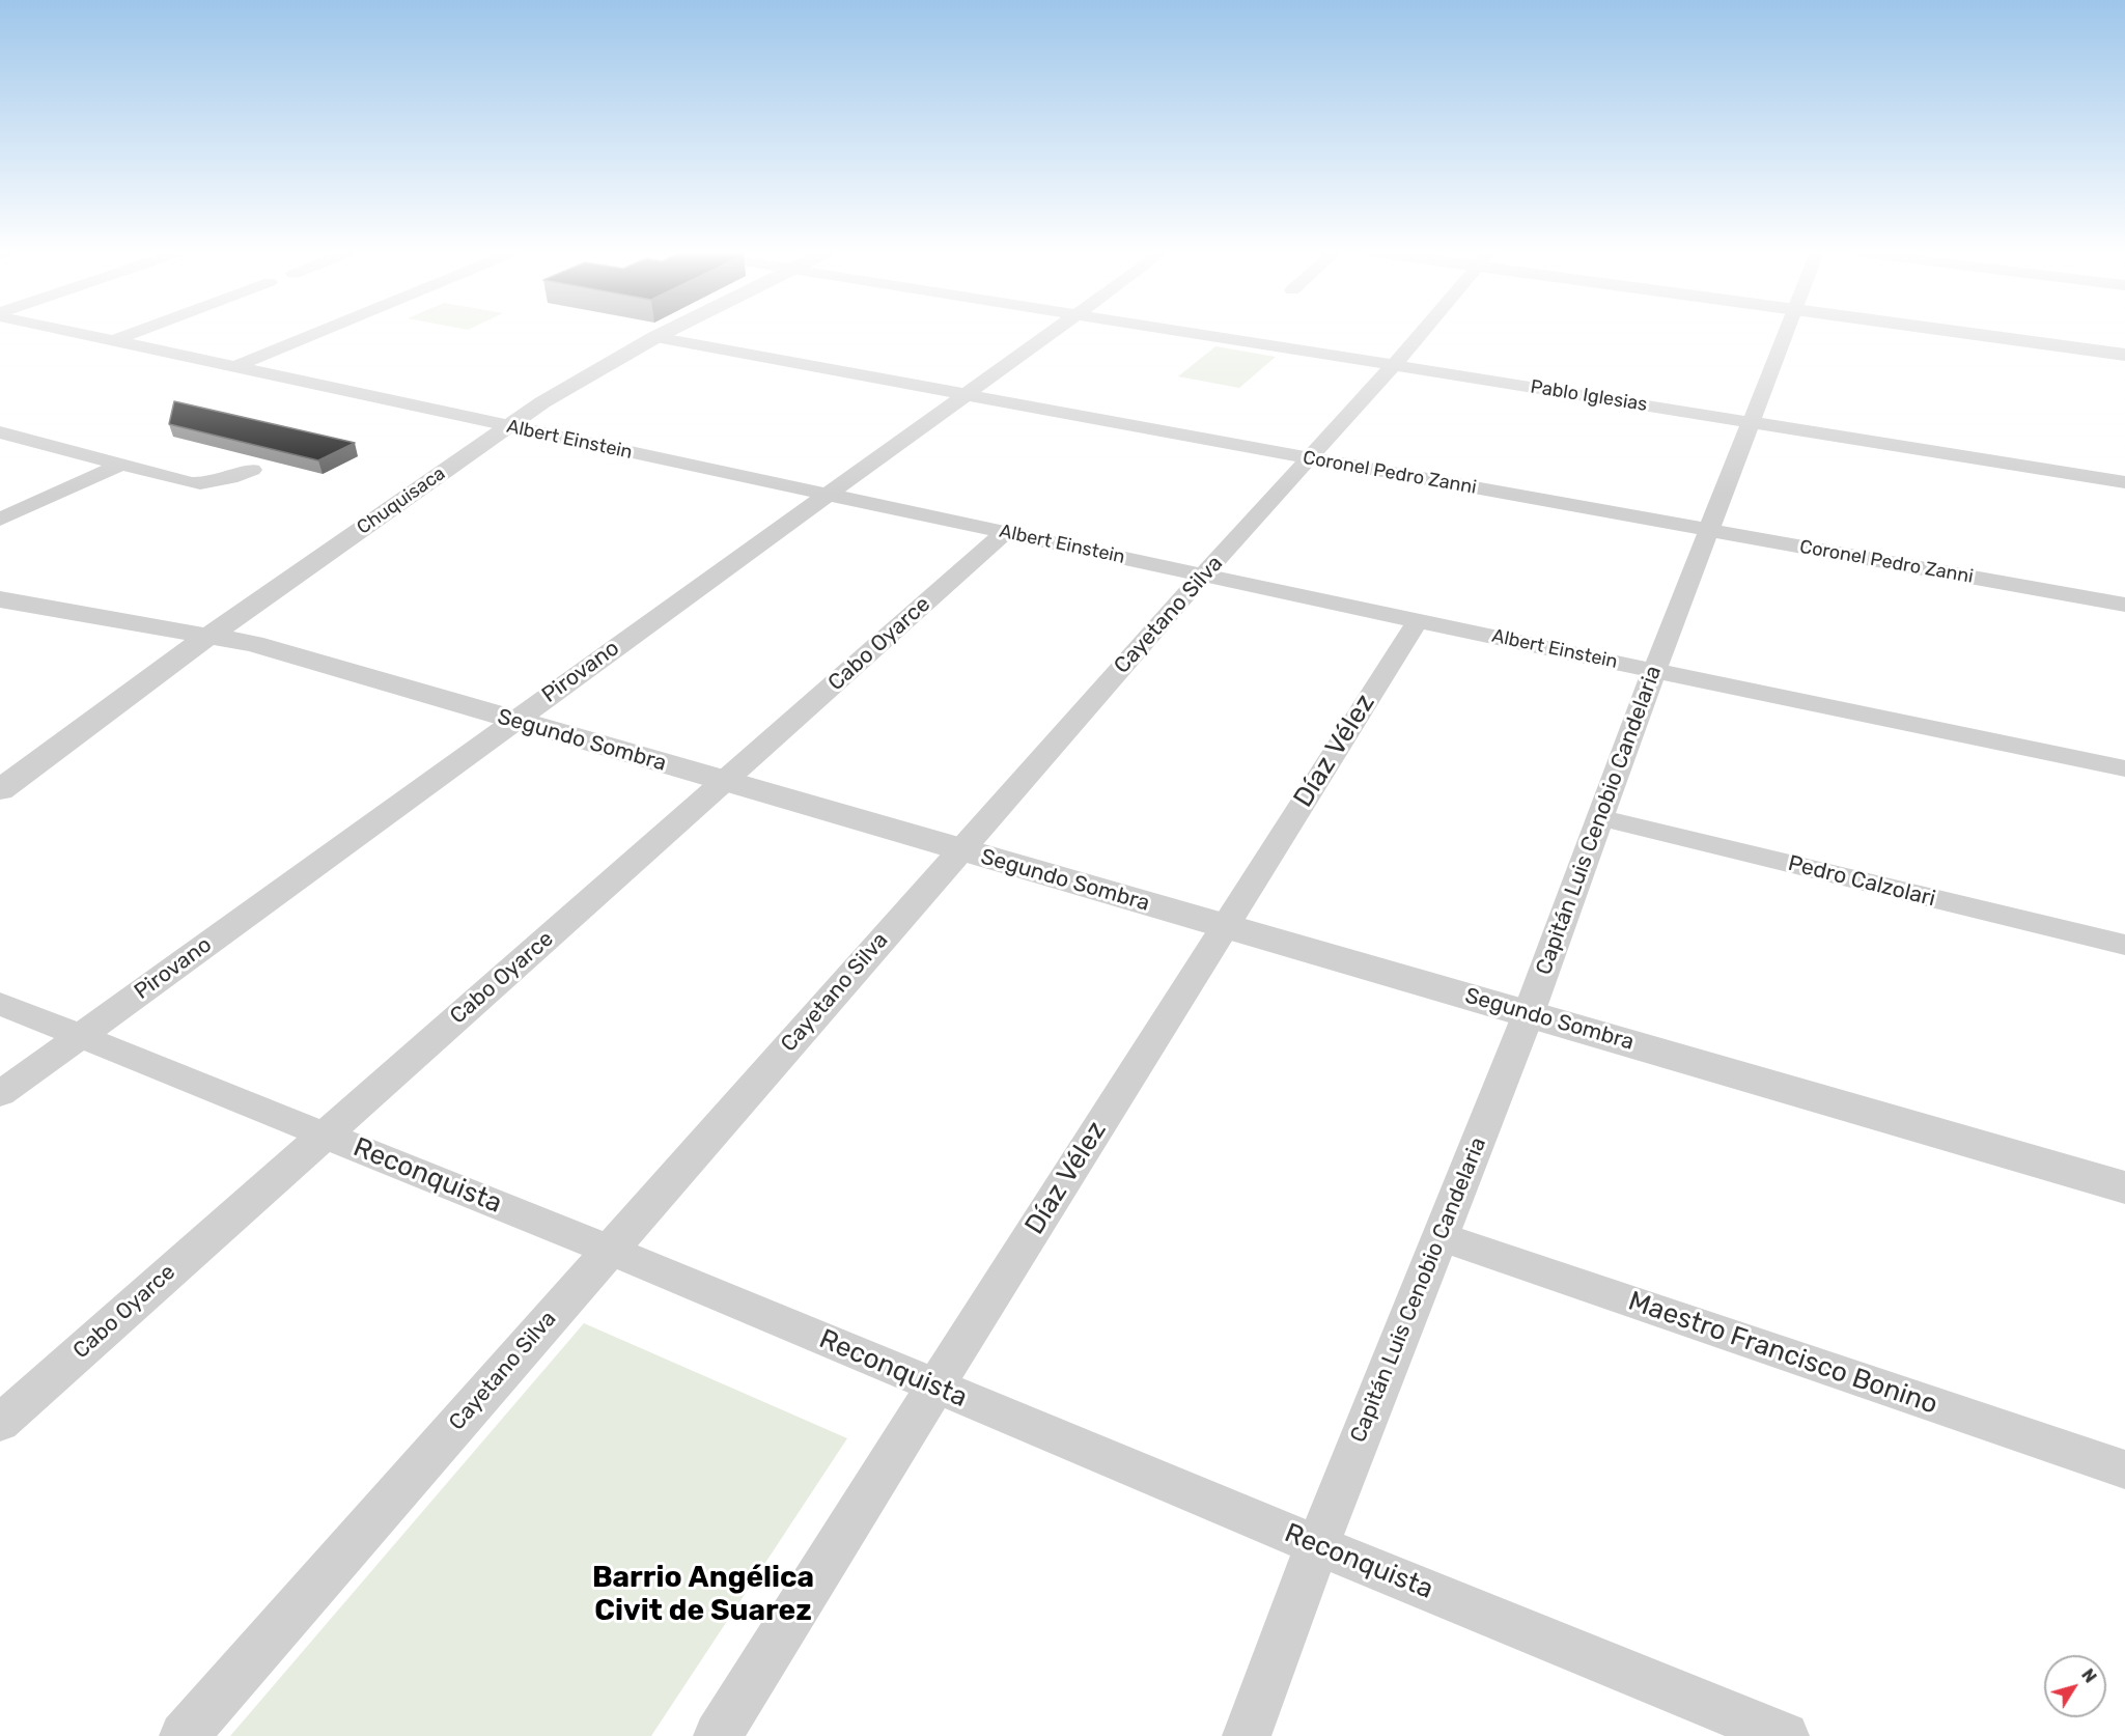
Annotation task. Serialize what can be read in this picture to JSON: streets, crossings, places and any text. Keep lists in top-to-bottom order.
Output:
{
  "streets": {
    "street": [
      "Pablo Iglesias",
      "Albert Einstein",
      "Coronel Pedro Zanni",
      "Chuquisaca",
      "Cayetano Silva",
      "Cabo Oyarce",
      "Pirovano",
      "Segundo Sombra",
      "Díaz Vélez",
      "Capitán Luis Cenobio Candelaria",
      "Pedro Calzolari",
      "Reconquista",
      "Maestro Francisco Bonino"
    ]
  },
  "crossings": [
    ["Pablo Iglesias", "Cayetano Silva"],
    ["Pablo Iglesias", "Capitán Luis Cenobio Candelaria"],
    ["Albert Einstein", "Chuquisaca"],
    ["Albert Einstein", "Cayetano Silva"],
    ["Albert Einstein", "Cabo Oyarce"],
    ["Albert Einstein", "Pirovano"],
    ["Albert Einstein", "Díaz Vélez"],
    ["Albert Einstein", "Capitán Luis Cenobio Candelaria"],
    ["Coronel Pedro Zanni", "Chuquisaca"],
    ["Coronel Pedro Zanni", "Cayetano Silva"],
    ["Coronel Pedro Zanni", "Pirovano"],
    ["Coronel Pedro Zanni", "Capitán Luis Cenobio Candelaria"],
    ["Chuquisaca", "Segundo Sombra"],
    ["Cayetano Silva", "Segundo Sombra"],
    ["Cayetano Silva", "Reconquista"],
    ["Cabo Oyarce", "Segundo Sombra"],
    ["Cabo Oyarce", "Reconquista"],
    ["Pirovano", "Segundo Sombra"],
    ["Pirovano", "Reconquista"],
    ["Segundo Sombra", "Díaz Vélez"],
    ["Segundo Sombra", "Capitán Luis Cenobio Candelaria"],
    ["Díaz Vélez", "Reconquista"],
    ["Capitán Luis Cenobio Candelaria", "Pedro Calzolari"],
    ["Capitán Luis Cenobio Candelaria", "Reconquista"],
    ["Capitán Luis Cenobio Candelaria", "Maestro Francisco Bonino"]
  ],
  "districts": ["Barrio Angélica Civit de Suarez"],
  "north": "top right"
}
